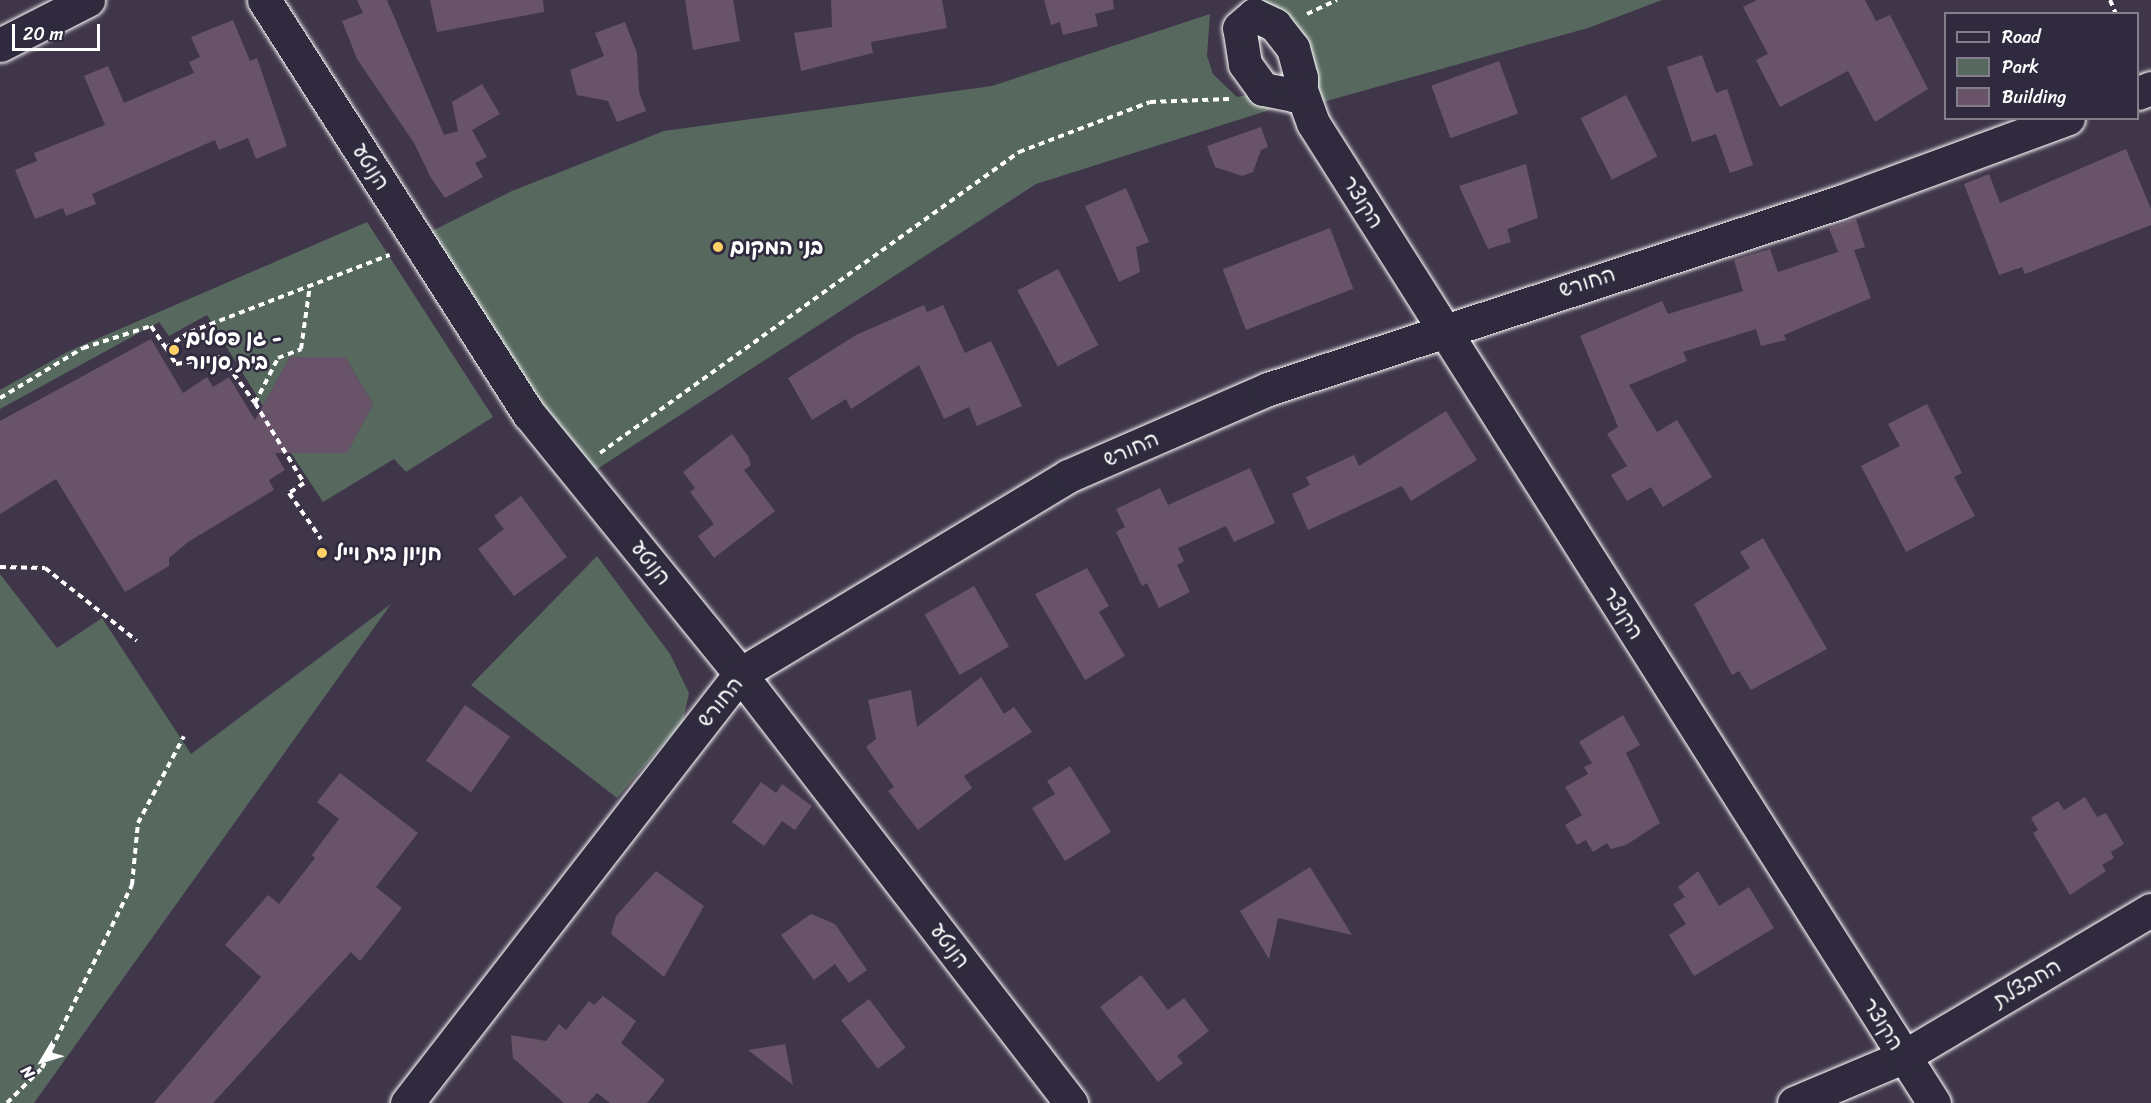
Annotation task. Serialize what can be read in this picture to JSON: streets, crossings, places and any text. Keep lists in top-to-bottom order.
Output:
{
  "streets": {
    "street": [
      "הנוטע",
      "הקוצר",
      "החורש",
      "החבצלת"
    ]
  },
  "crossings": [
    ["הנוטע", "החורש"],
    ["הקוצר", "החורש"],
    ["הקוצר", "החבצלת"]
  ],
  "places": ["בני המקום", "גן פסלים - בית סניור", "חניון בית וייל"],
  "legend": ["Road", "Park", "Building"],
  "scale_bar": "20 m",
  "north": "bottom left"
}
